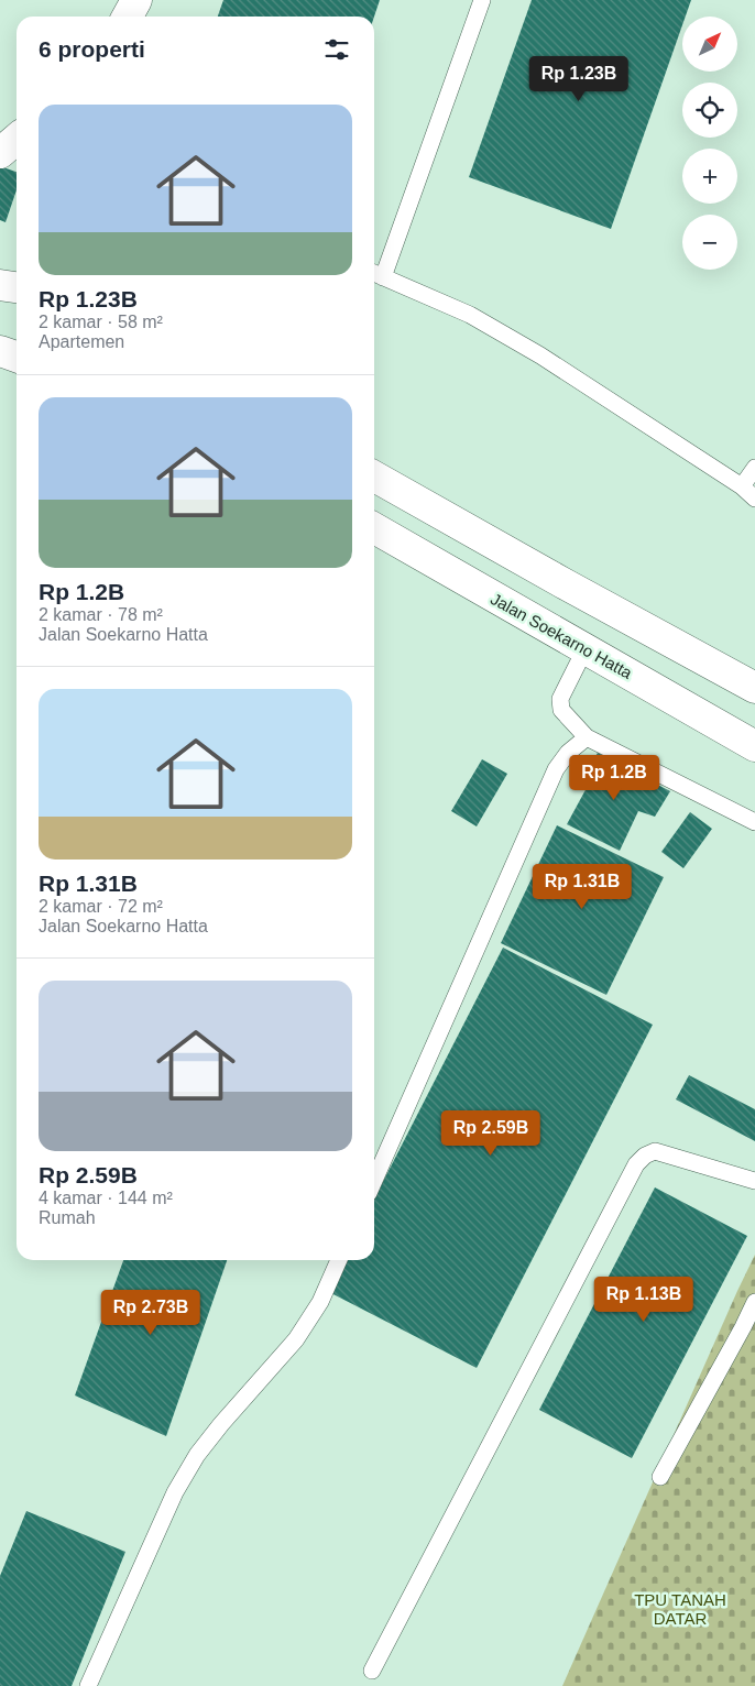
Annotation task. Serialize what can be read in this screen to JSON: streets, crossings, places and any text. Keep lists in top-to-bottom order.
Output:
{
  "streets": {
    "main road": ["Jalan Soekarno Hatta"]
  },
  "parks": ["TPU TANAH DATAR"],
  "north": "top right",
  "page": {
    "map_buttons": ["+", "−"],
    "heading": "6 properti",
    "price": [
      "Rp 1.23B",
      "Rp 1.2B",
      "Rp 1.31B",
      "Rp 2.59B",
      "Rp 1.13B",
      "Rp 2.73B"
    ],
    "list": [
      {
        "name": "Rp 1.23B",
        "note": "2 kamar · 58 m² · Apartemen"
      },
      {
        "name": "Rp 1.2B",
        "note": "2 kamar · 78 m² · Jalan Soekarno Hatta"
      },
      {
        "name": "Rp 1.31B",
        "note": "2 kamar · 72 m² · Jalan Soekarno Hatta"
      },
      {
        "name": "Rp 2.59B",
        "note": "4 kamar · 144 m² · Rumah"
      }
    ]
  }
}
